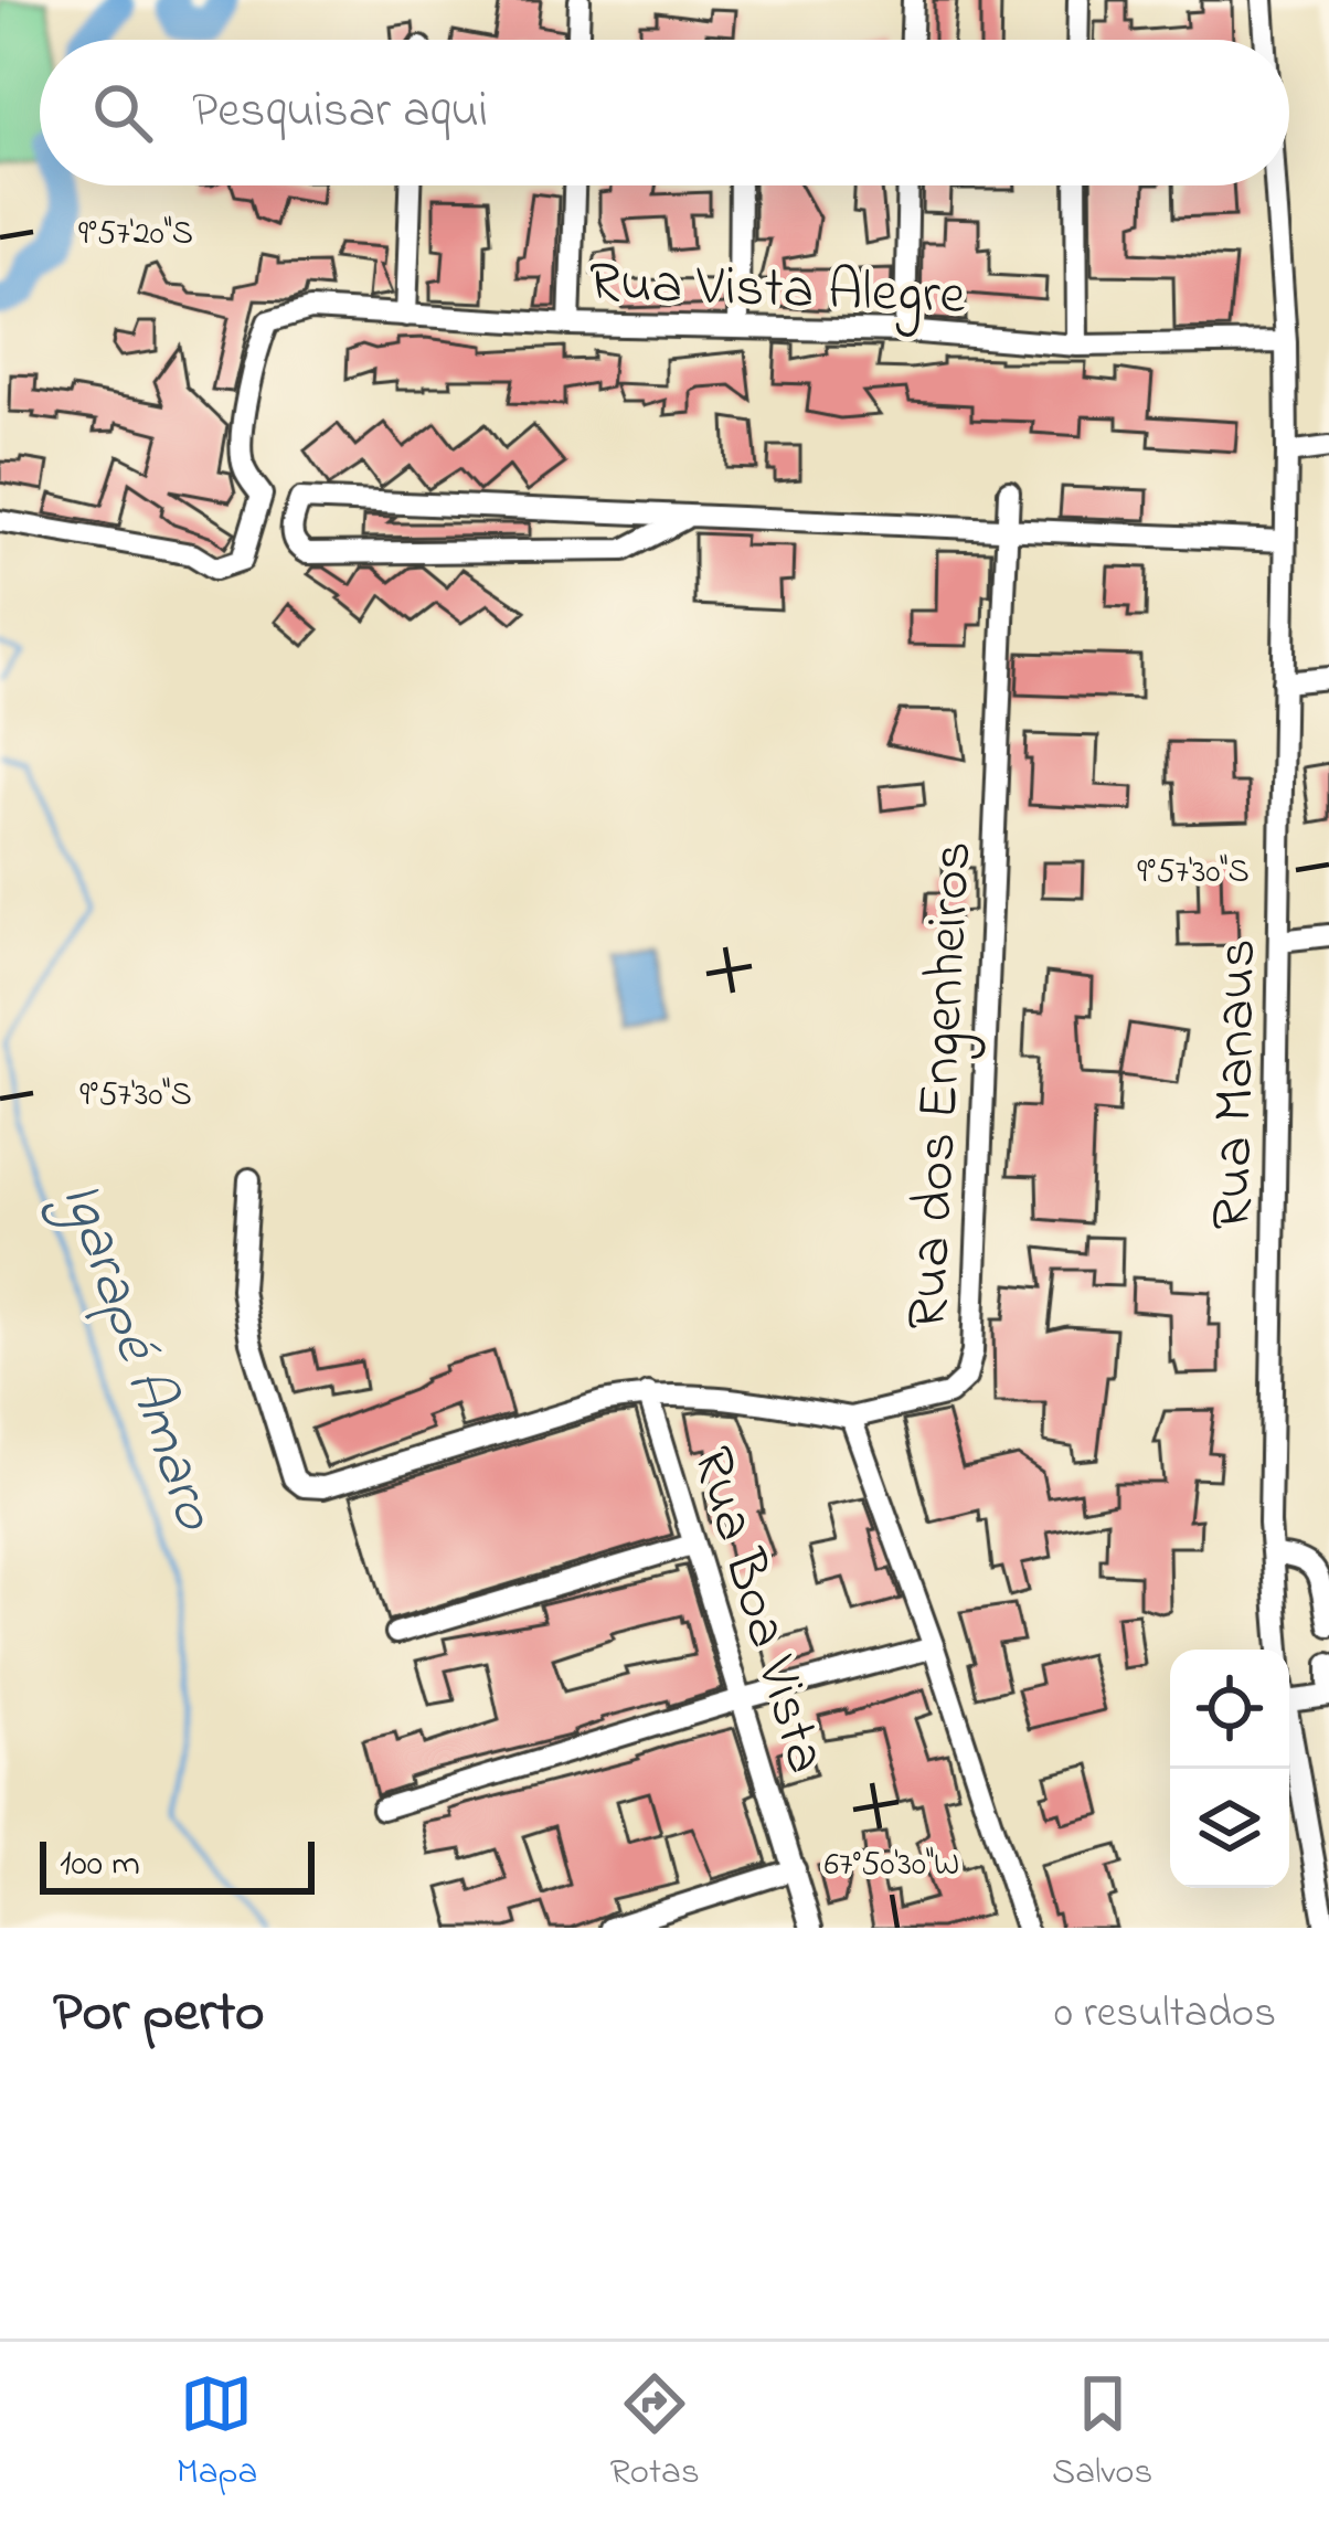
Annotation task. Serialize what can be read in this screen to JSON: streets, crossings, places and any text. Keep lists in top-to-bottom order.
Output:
{
  "streets": {
    "street": [
      "Rua Vista Alegre",
      "Rua Manaus",
      "Rua dos Engenheiros",
      "Rua Boa Vista"
    ]
  },
  "crossings": [
    ["Rua Vista Alegre", "Rua Manaus"]
  ],
  "water": ["Igarapé Amaro"],
  "scale_bar": "100 m",
  "page": {
    "search": "Pesquisar aqui",
    "scale": "100 m",
    "heading": ["Por perto", "0 resultados"],
    "nav": ["Mapa", "Rotas", "Salvos"]
  },
  "coordinates": ["9°57'20\"S", "9°57'30\"S", "67°50'30\"W"]
}
